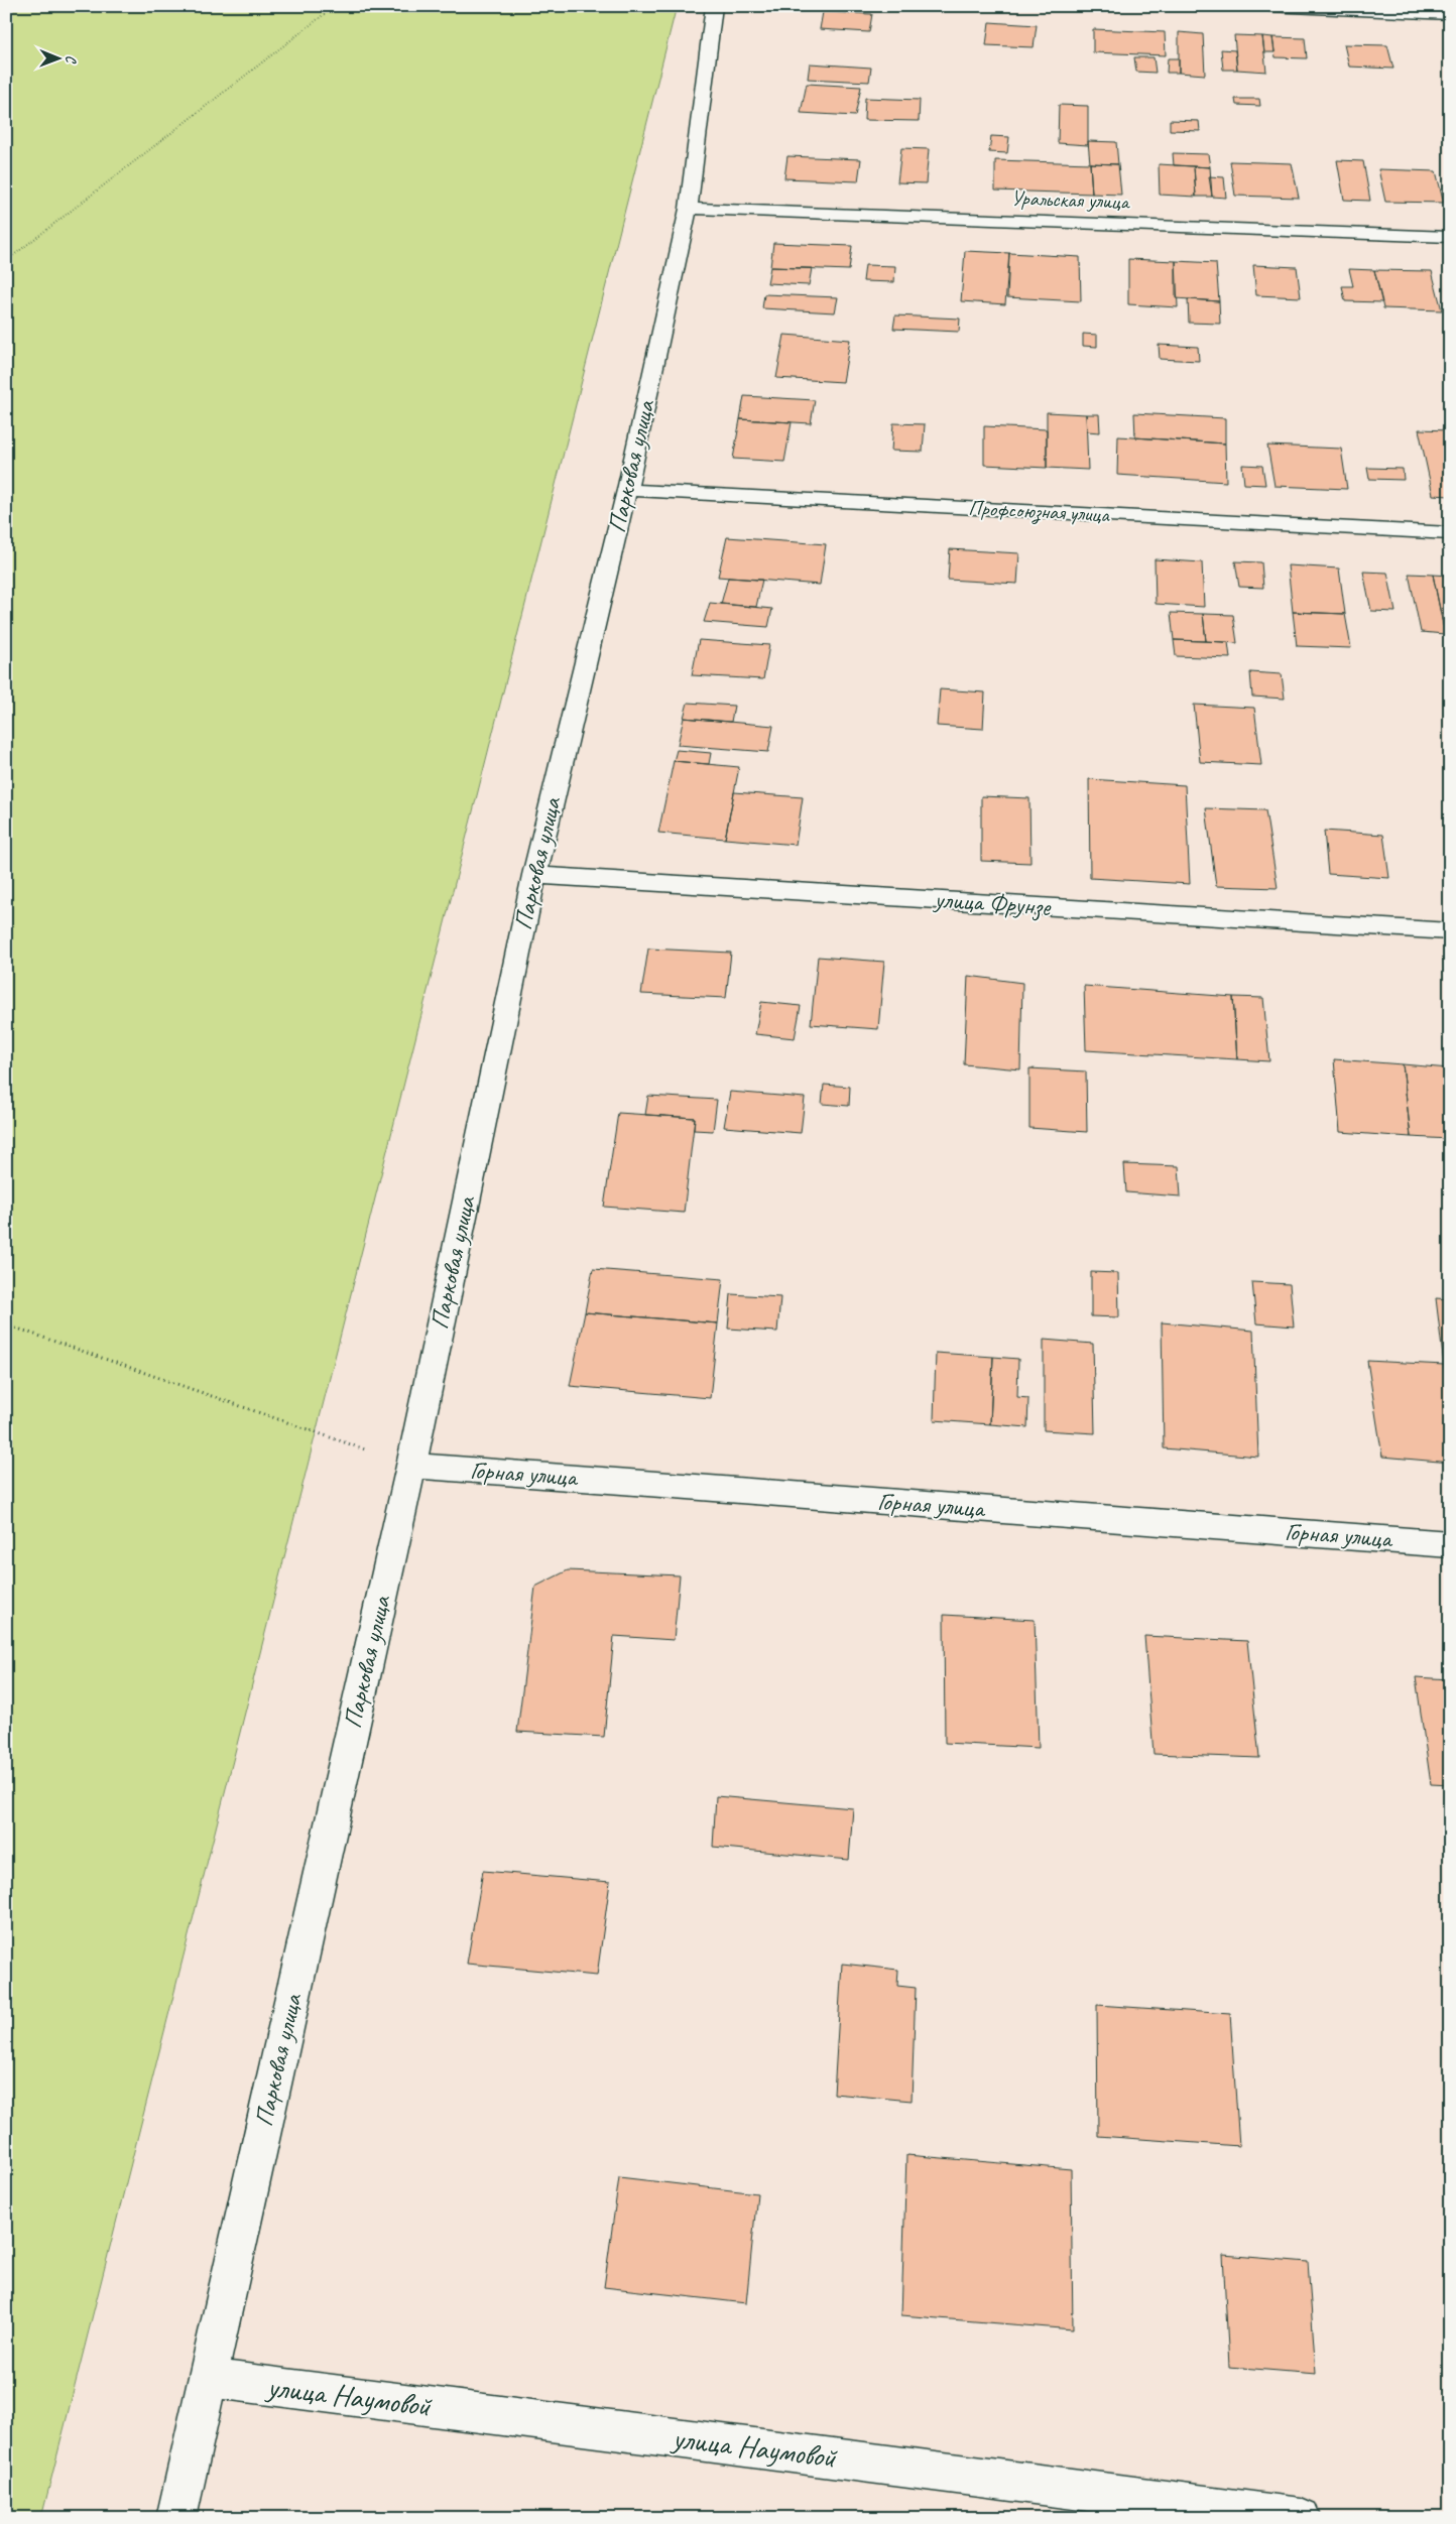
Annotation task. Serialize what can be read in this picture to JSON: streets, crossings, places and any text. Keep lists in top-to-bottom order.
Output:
{
  "streets": {
    "street": [
      "Уральская улица",
      "Парковая улица",
      "Профсоюзная улица",
      "улица Фрунзе",
      "Горная улица",
      "улица Наумовой"
    ]
  },
  "crossings": [
    ["Уральская улица", "Парковая улица"],
    ["Парковая улица", "Профсоюзная улица"],
    ["Парковая улица", "улица Фрунзе"],
    ["Парковая улица", "Горная улица"],
    ["Парковая улица", "улица Наумовой"]
  ],
  "north": "right"
}
